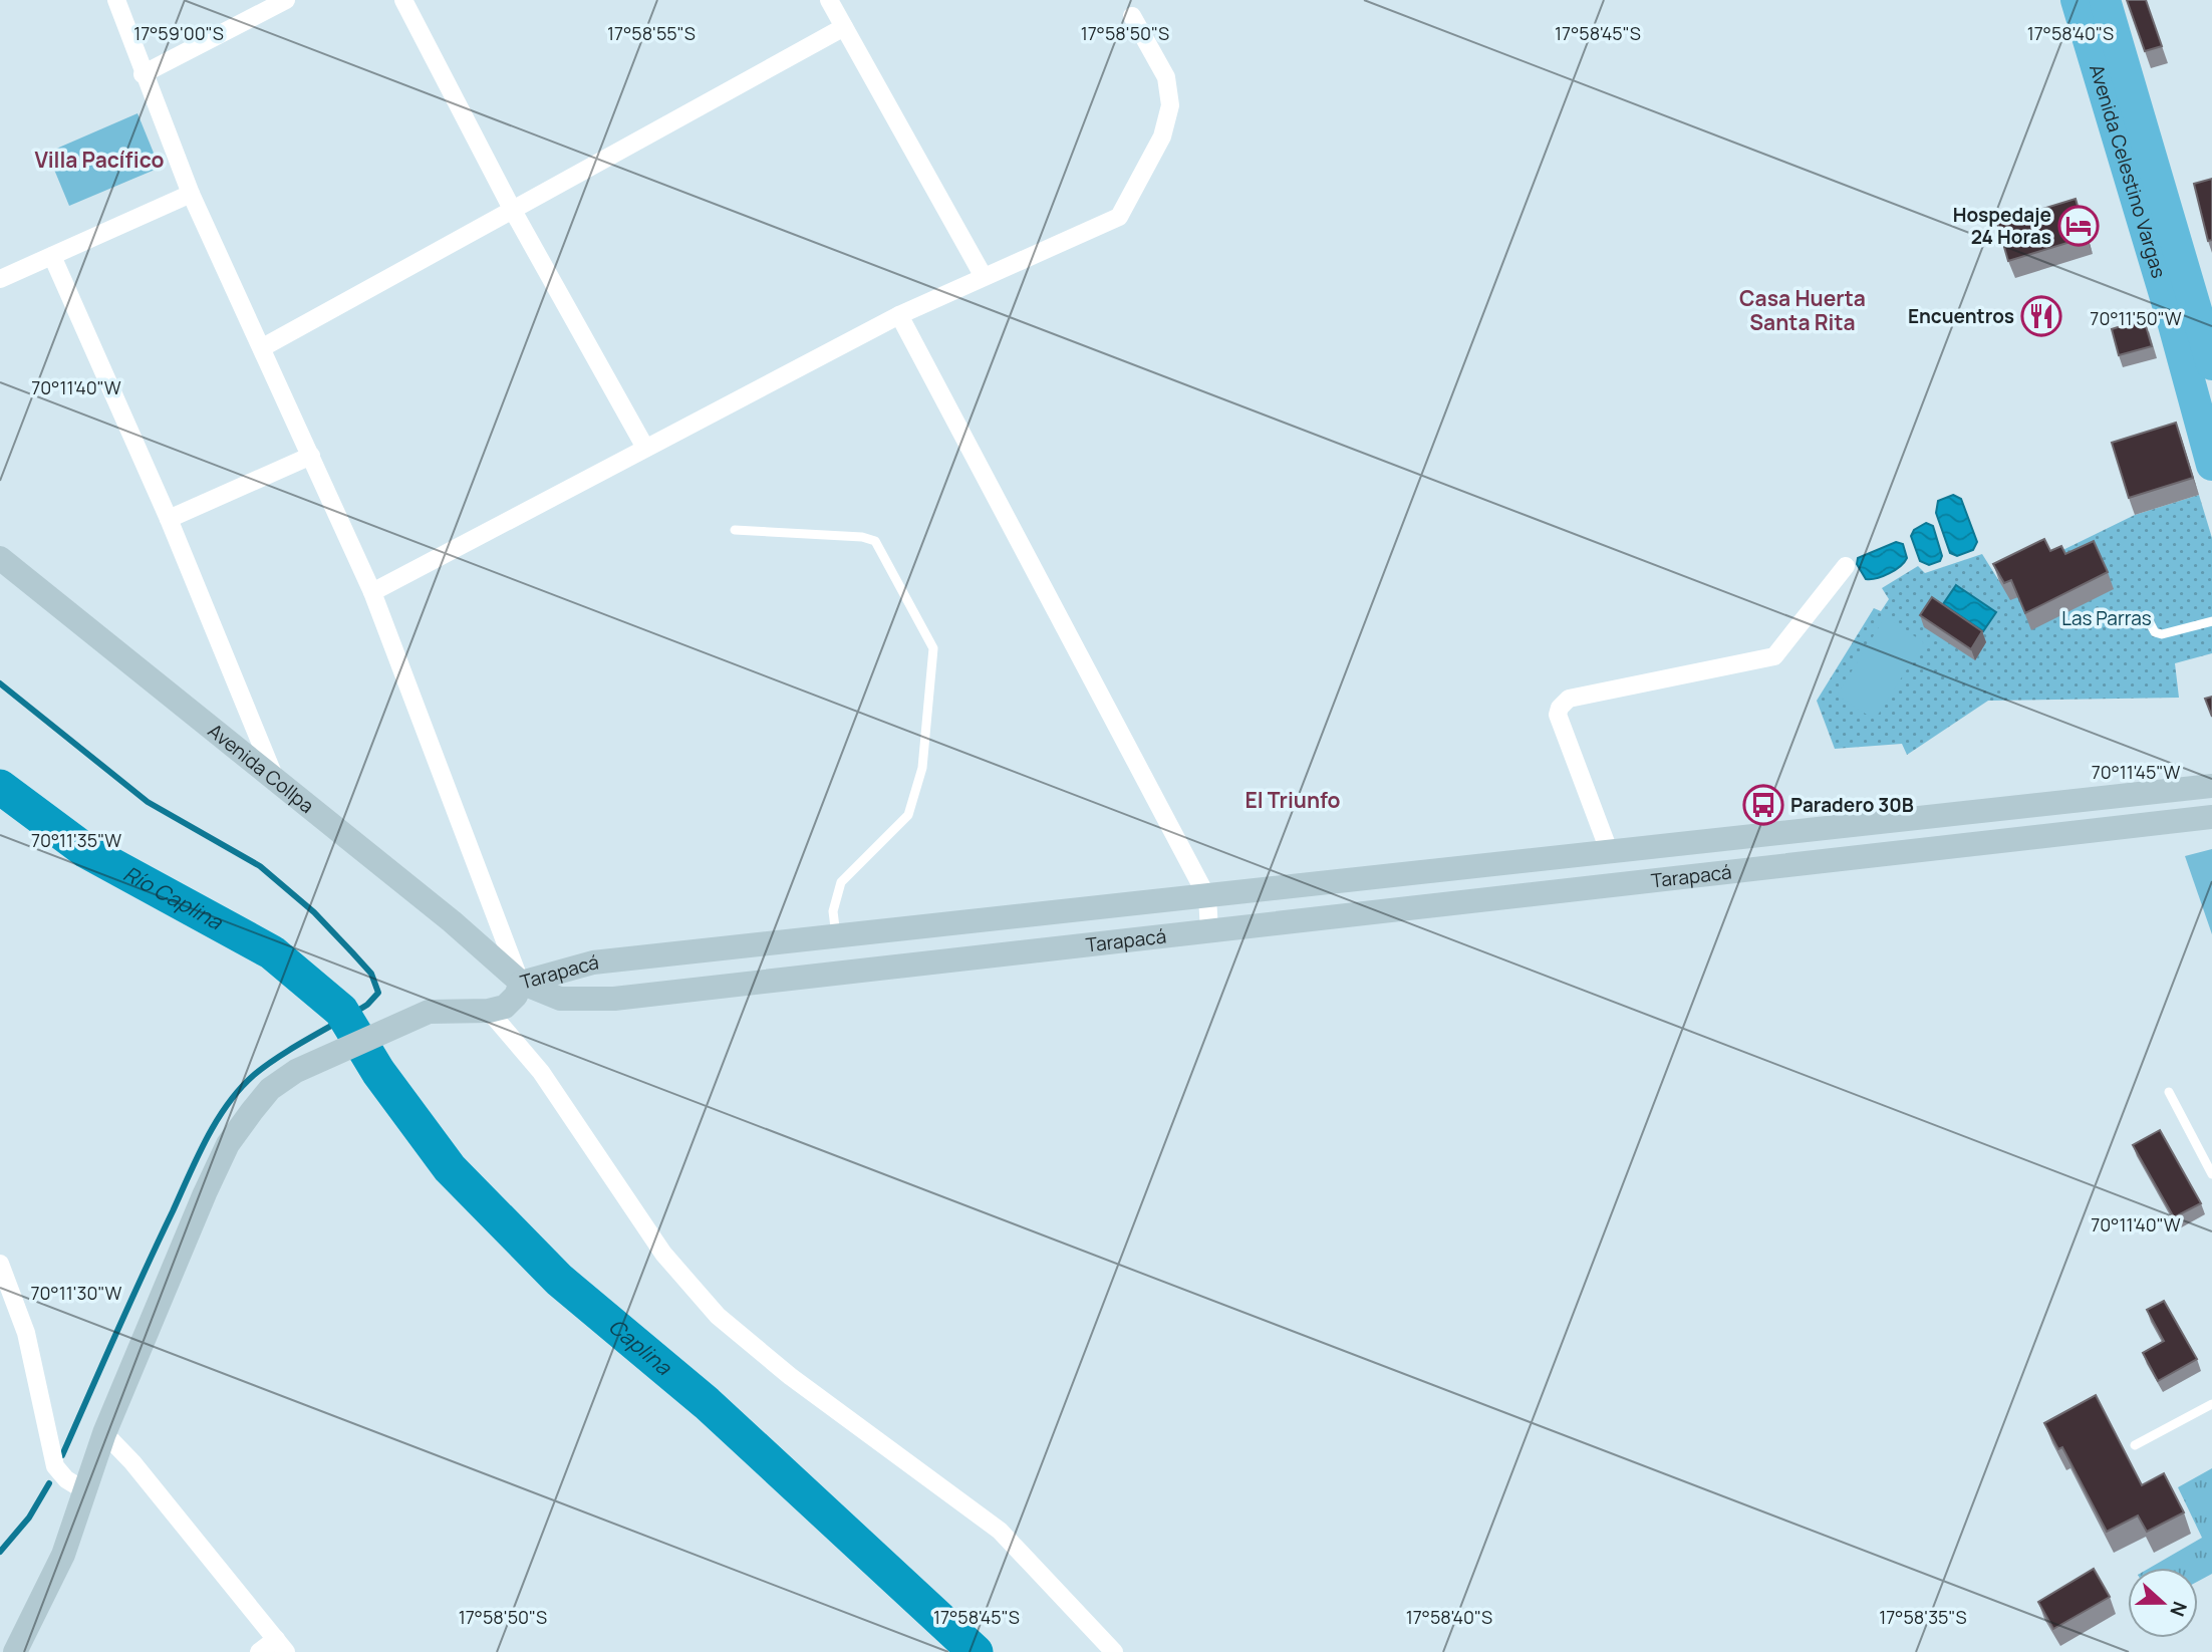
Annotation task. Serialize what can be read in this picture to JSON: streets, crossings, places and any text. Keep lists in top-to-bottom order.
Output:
{
  "streets": {
    "highway": ["Avenida Celestino Vargas"],
    "main road": ["Avenida Collpa", "Tarapacá"]
  },
  "crossings": [
    ["Avenida Collpa", "Tarapacá"]
  ],
  "districts": ["Villa Pacífico", "Casa Huerta Santa Rita", "El Triunfo"],
  "water": ["Río Caplina", "Caplina"],
  "parks": ["Las Parras"],
  "places": {
    "hotel": ["Hospedaje 24 Horas"],
    "restaurant": ["Encuentros"],
    "bus stop": ["Paradero 30B"]
  },
  "north": "right",
  "coordinates": [
    "17°59'00\"S",
    "17°58'55\"S",
    "17°58'50\"S",
    "17°58'45\"S",
    "17°58'40\"S",
    "70°11'50\"W",
    "70°11'40\"W",
    "70°11'45\"W",
    "70°11'35\"W",
    "70°11'30\"W",
    "17°58'35\"S"
  ]
}
